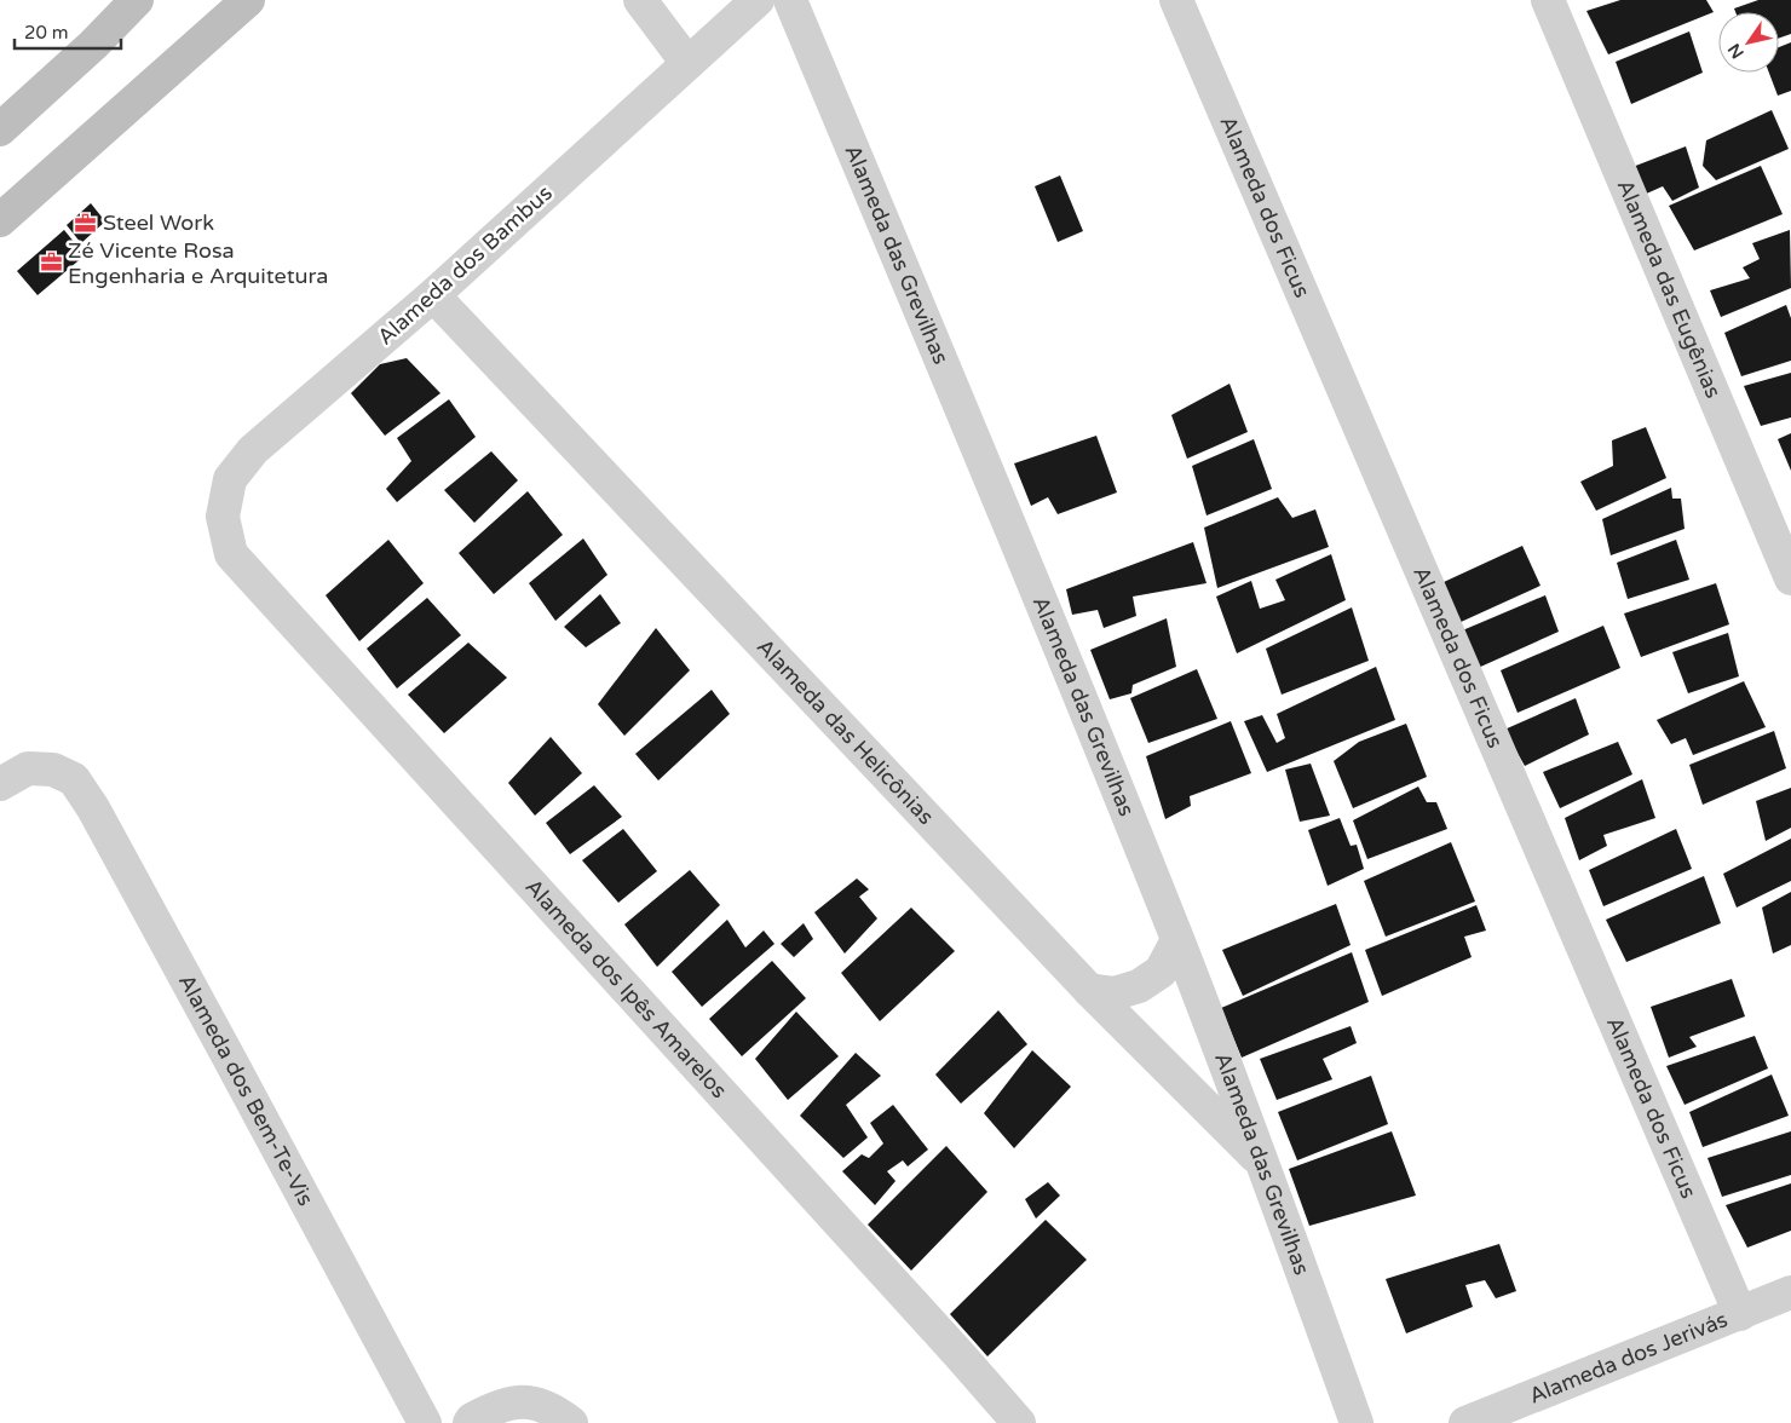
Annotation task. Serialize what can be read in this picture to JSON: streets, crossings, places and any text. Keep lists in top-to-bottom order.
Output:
{
  "streets": {
    "street": [
      "Alameda dos Ficus",
      "Alameda das Grevilhas",
      "Alameda dos Bambus",
      "Alameda das Eugênias",
      "Alameda das Helicônias",
      "Alameda dos Ipês Amarelos",
      "Alameda dos Bem-Te-Vis",
      "Alameda dos Jerivás"
    ]
  },
  "crossings": [
    ["Alameda dos Ficus", "Alameda dos Jerivás"],
    ["Alameda das Grevilhas", "Alameda das Helicônias"],
    ["Alameda dos Bambus", "Alameda das Helicônias"],
    ["Alameda dos Bambus", "Alameda dos Ipês Amarelos"]
  ],
  "places": {
    "office": ["Steel Work", "Zé Vicente Rosa Engenharia e Arquitetura"]
  },
  "scale_bar": "20 m",
  "north": "bottom left"
}
